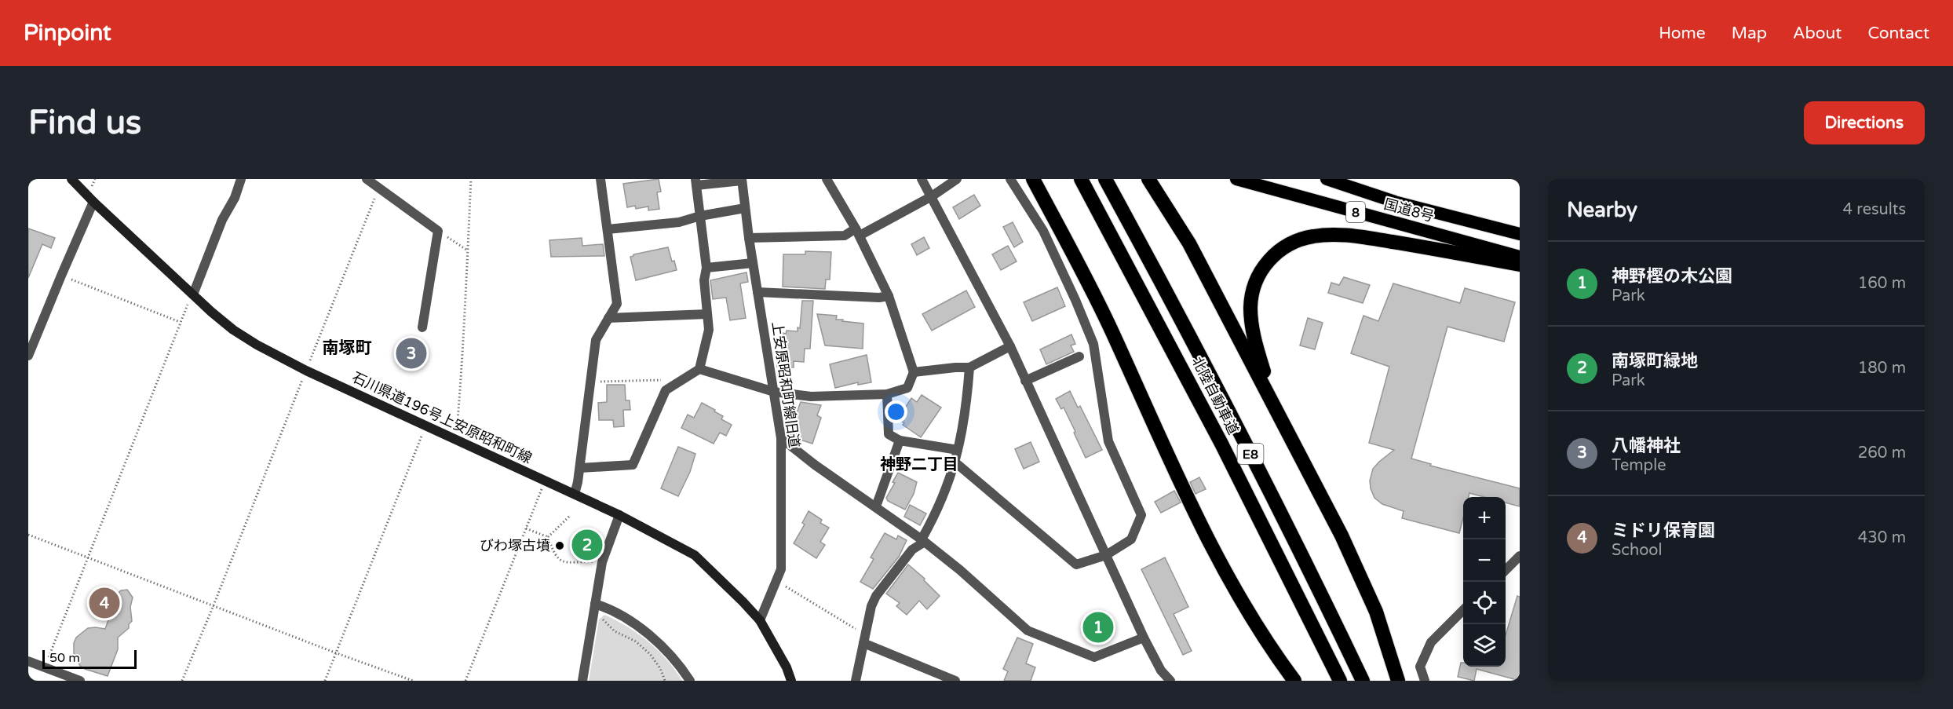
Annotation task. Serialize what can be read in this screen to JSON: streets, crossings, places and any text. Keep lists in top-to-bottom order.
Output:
{
  "streets": {
    "highway": [
      "国道8号",
      "8",
      "北陸自動車道",
      "E8"
    ],
    "main road": ["石川県道196号上安原昭和町線"],
    "street": ["上安原昭和町線旧道"]
  },
  "crossings": [
    ["上安原昭和町線旧道", "石川県道196号上安原昭和町線"]
  ],
  "districts": ["南塚町", "神野二丁目"],
  "places": ["びわ塚古墳"],
  "scale_bar": "50 m",
  "page": {
    "header": "Pinpoint",
    "nav": [
      "Home",
      "Map",
      "About",
      "Contact"
    ],
    "buttons": "Directions",
    "title": "Find us",
    "heading": ["Nearby", "4 results"],
    "list": [
      {
        "mark": "1",
        "name": "神野樫の木公園",
        "note": "Park",
        "value": "160 m"
      },
      {
        "mark": "2",
        "name": "南塚町緑地",
        "note": "Park",
        "value": "180 m"
      },
      {
        "mark": "3",
        "name": "八幡神社",
        "note": "Temple",
        "value": "260 m"
      },
      {
        "mark": "4",
        "name": "ミドリ保育園",
        "note": "School",
        "value": "430 m"
      }
    ],
    "pins": [
      "3",
      "2",
      "4",
      "1"
    ],
    "map_buttons": ["+", "−"],
    "scale": "50 m"
  }
}
